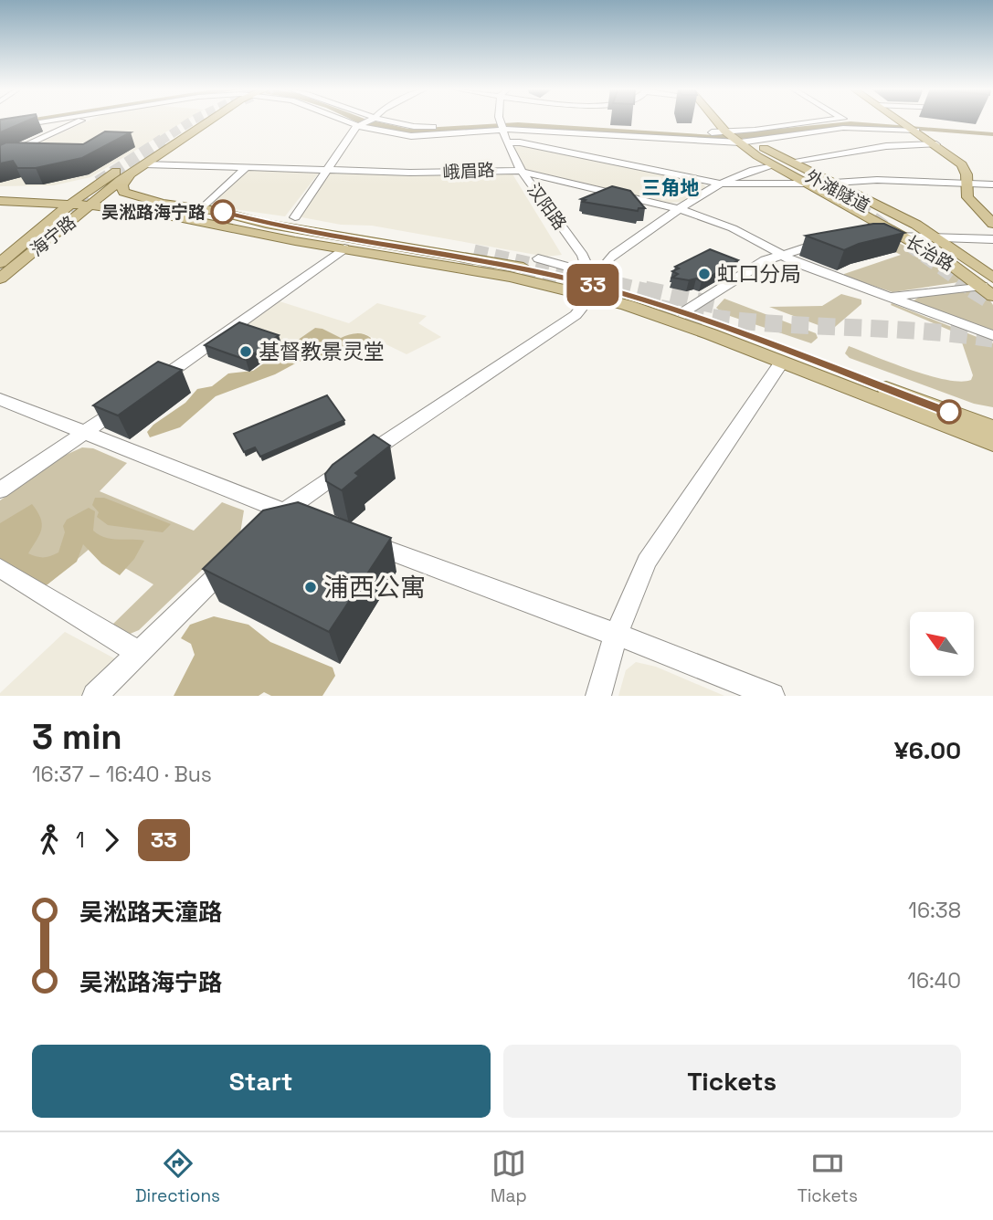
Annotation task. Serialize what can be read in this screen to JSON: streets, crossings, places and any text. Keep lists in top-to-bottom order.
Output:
{
  "streets": {
    "main road": ["外滩隧道", "海宁路", "长治路"],
    "street": ["峨眉路", "汉阳路"]
  },
  "crossings": [
    ["峨眉路", "汉阳路"],
    ["峨眉路", "海宁路"],
    ["外滩隧道", "长治路"]
  ],
  "districts": ["三角地"],
  "places": [
    "吴淞路海宁路",
    "虹口分局",
    "基督教景灵堂",
    "浦西公寓"
  ],
  "lines": ["bus line 33"],
  "north": "top left",
  "page": {
    "on_map": "33",
    "heading": ["3 min", "16:37 – 16:40 · Bus", "¥6.00"],
    "legs": ["1", "33"],
    "list": [
      {
        "name": "吴淞路天潼路",
        "value": "16:38"
      },
      {
        "name": "吴淞路海宁路",
        "value": "16:40"
      }
    ],
    "buttons": ["Start", "Tickets"],
    "tabs": ["Directions", "Map", "Tickets"]
  }
}
